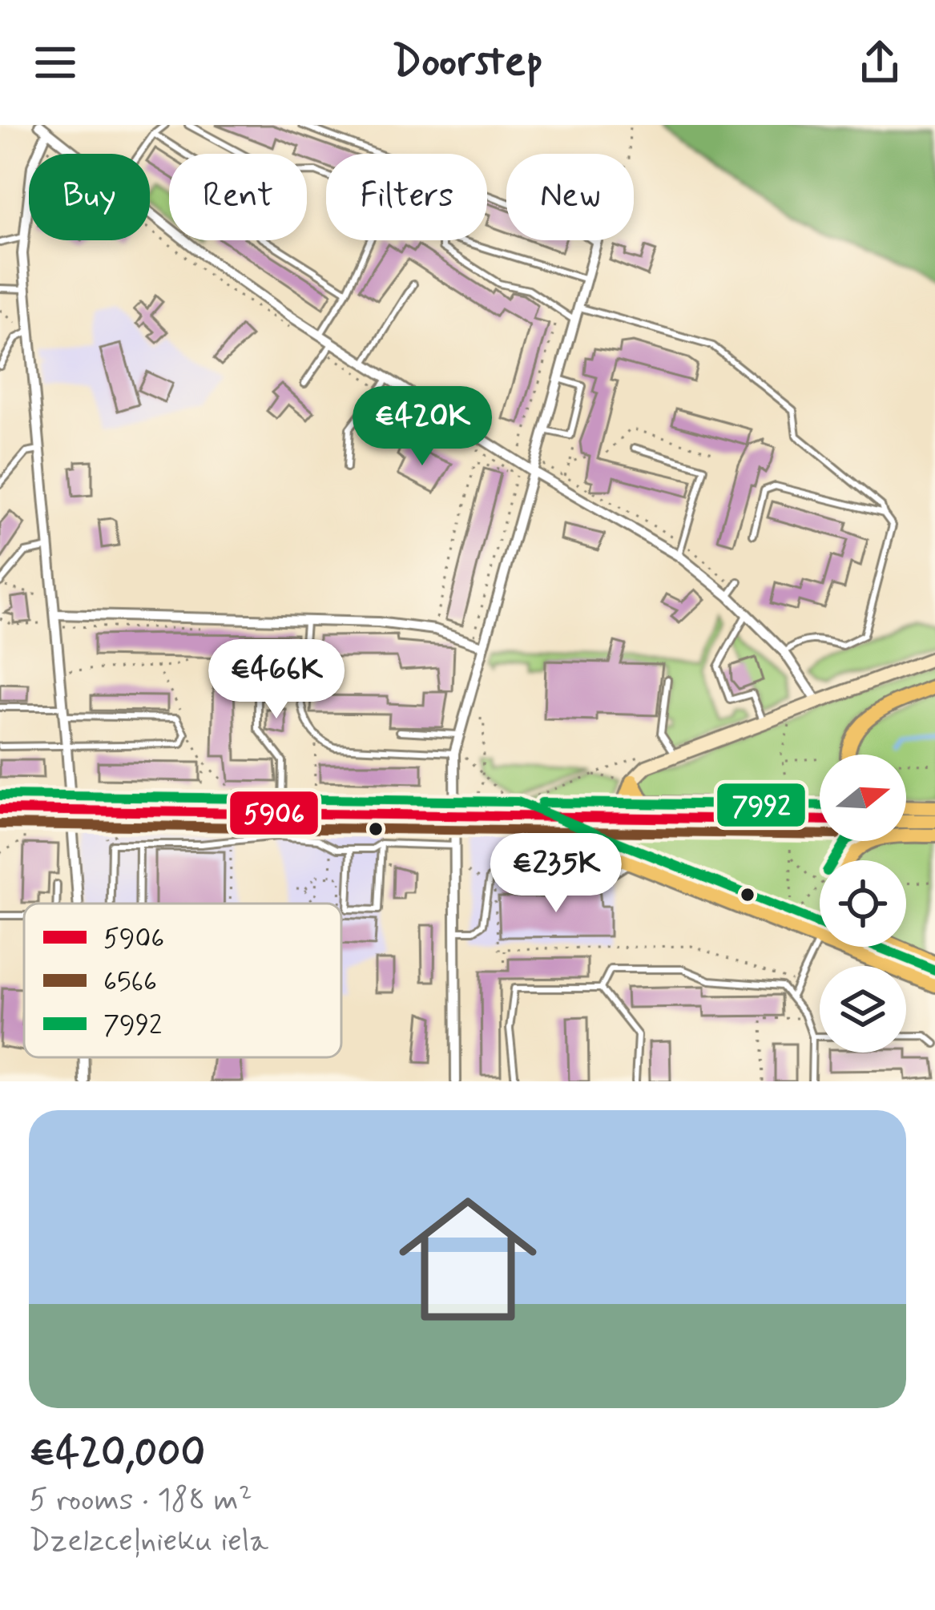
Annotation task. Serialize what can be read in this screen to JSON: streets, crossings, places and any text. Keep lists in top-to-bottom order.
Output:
{
  "lines": ["transit line 7992", "transit line 5906", "transit line 6566"],
  "legend": ["5906", "6566", "7992"],
  "north": "right",
  "page": {
    "header": "Doorstep",
    "chip": [
      "Buy",
      "Rent",
      "Filters",
      "New"
    ],
    "price": ["€420K", "€466K", "€235K"],
    "list": [
      {
        "name": "€420,000",
        "note": "5 rooms · 188 m² · Dzelzceļnieku iela"
      }
    ]
  }
}
